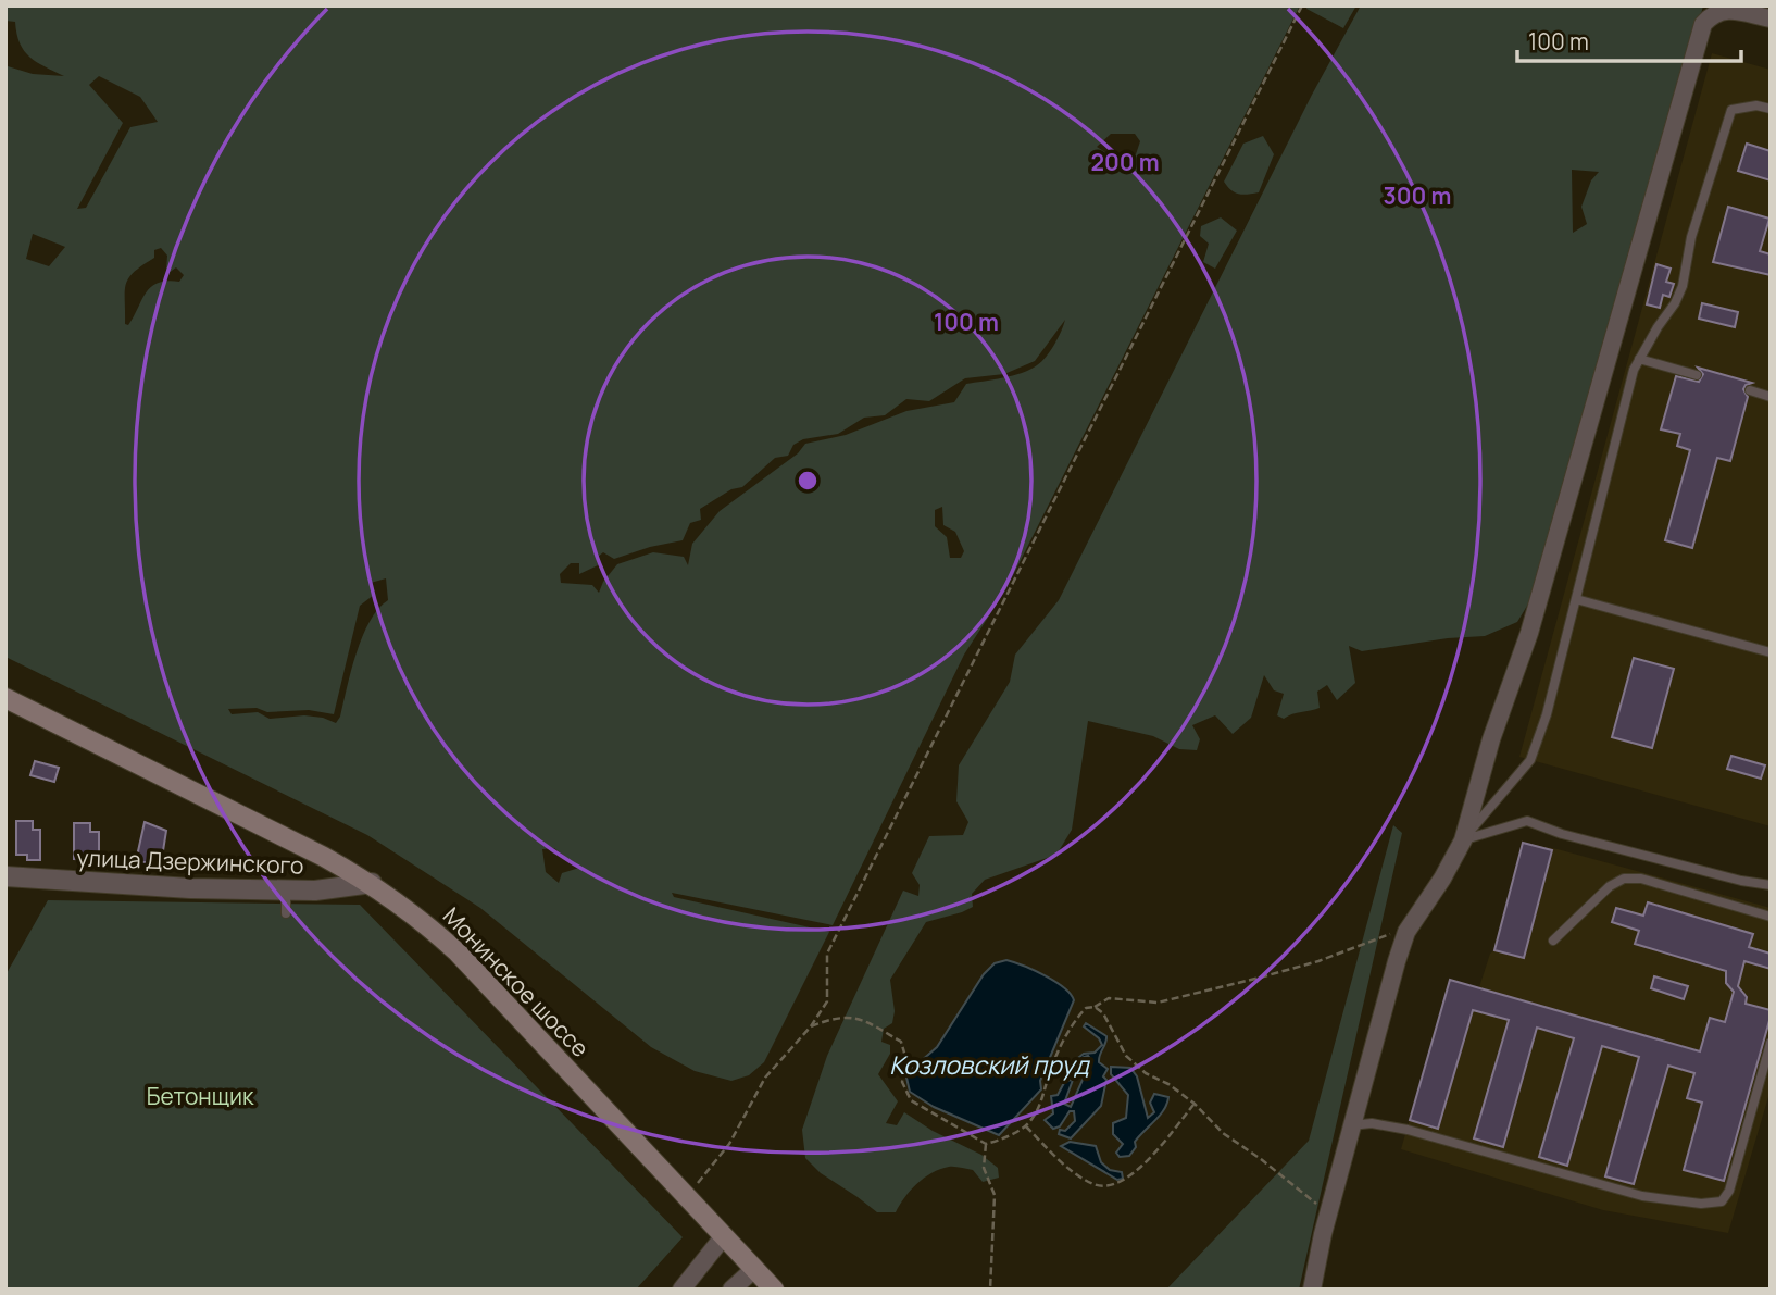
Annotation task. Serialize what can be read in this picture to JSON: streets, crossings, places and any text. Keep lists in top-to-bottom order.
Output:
{
  "streets": {
    "main road": ["Монинское шоссе"],
    "street": ["улица Дзержинского"]
  },
  "crossings": [
    ["улица Дзержинского", "Монинское шоссе"]
  ],
  "water": ["Козловский пруд"],
  "parks": ["Бетонщик"],
  "scale_bar": "100 m",
  "rings": ["200 m", "300 m", "100 m"]
}
